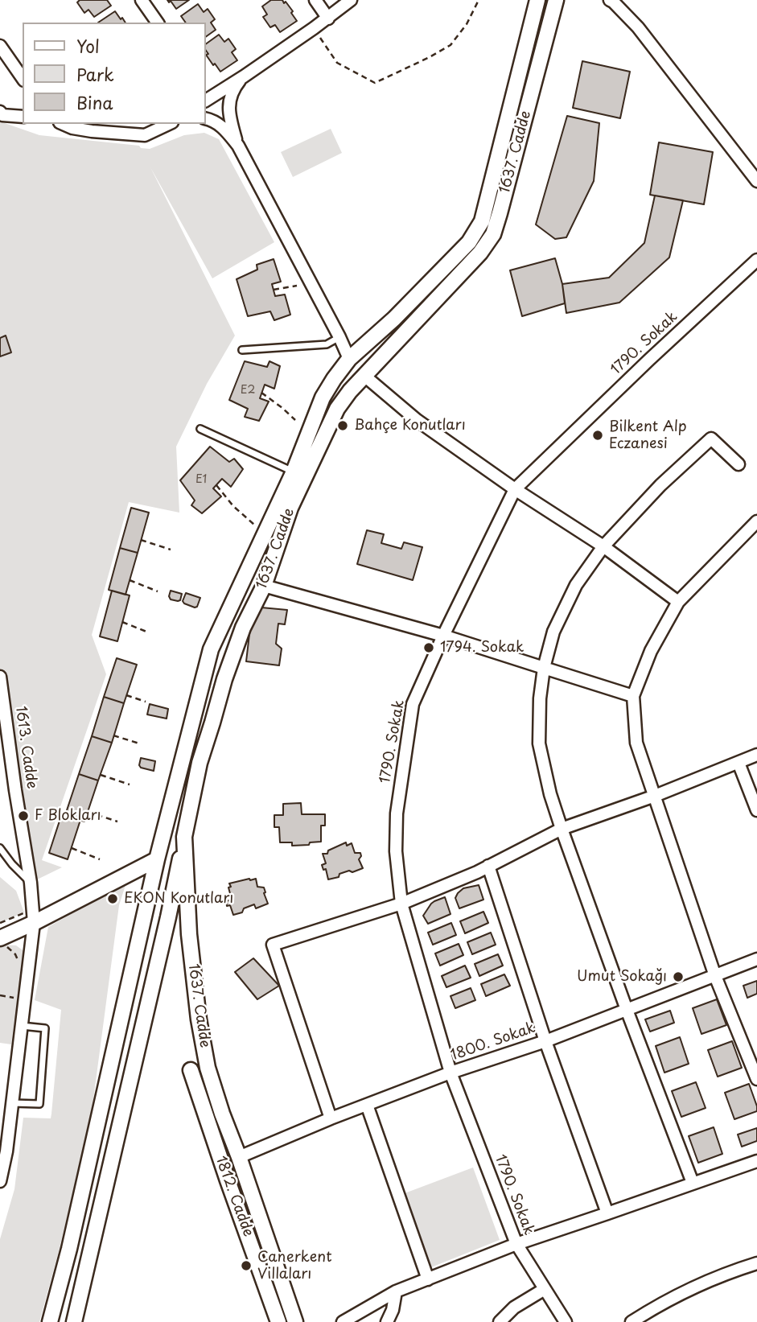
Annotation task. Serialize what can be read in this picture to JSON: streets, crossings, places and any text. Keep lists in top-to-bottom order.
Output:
{
  "streets": {
    "street": [
      "1637. Cadde",
      "1790. Sokak",
      "1613. Cadde",
      "1800. Sokak",
      "1812. Cadde"
    ]
  },
  "crossings": [
    ["1637. Cadde", "1800. Sokak"],
    ["1637. Cadde", "1812. Cadde"],
    ["1790. Sokak", "1800. Sokak"],
    ["1800. Sokak", "1812. Cadde"]
  ],
  "places": [
    "Bahçe Konutları",
    "Bilkent Alp Eczanesi",
    "1794. Sokak",
    "F Blokları",
    "EKON Konutları",
    "Umut Sokağı",
    "Canerkent Villaları"
  ],
  "house_numbers": ["E2", "E1"],
  "legend": ["Yol", "Park", "Bina"]
}
